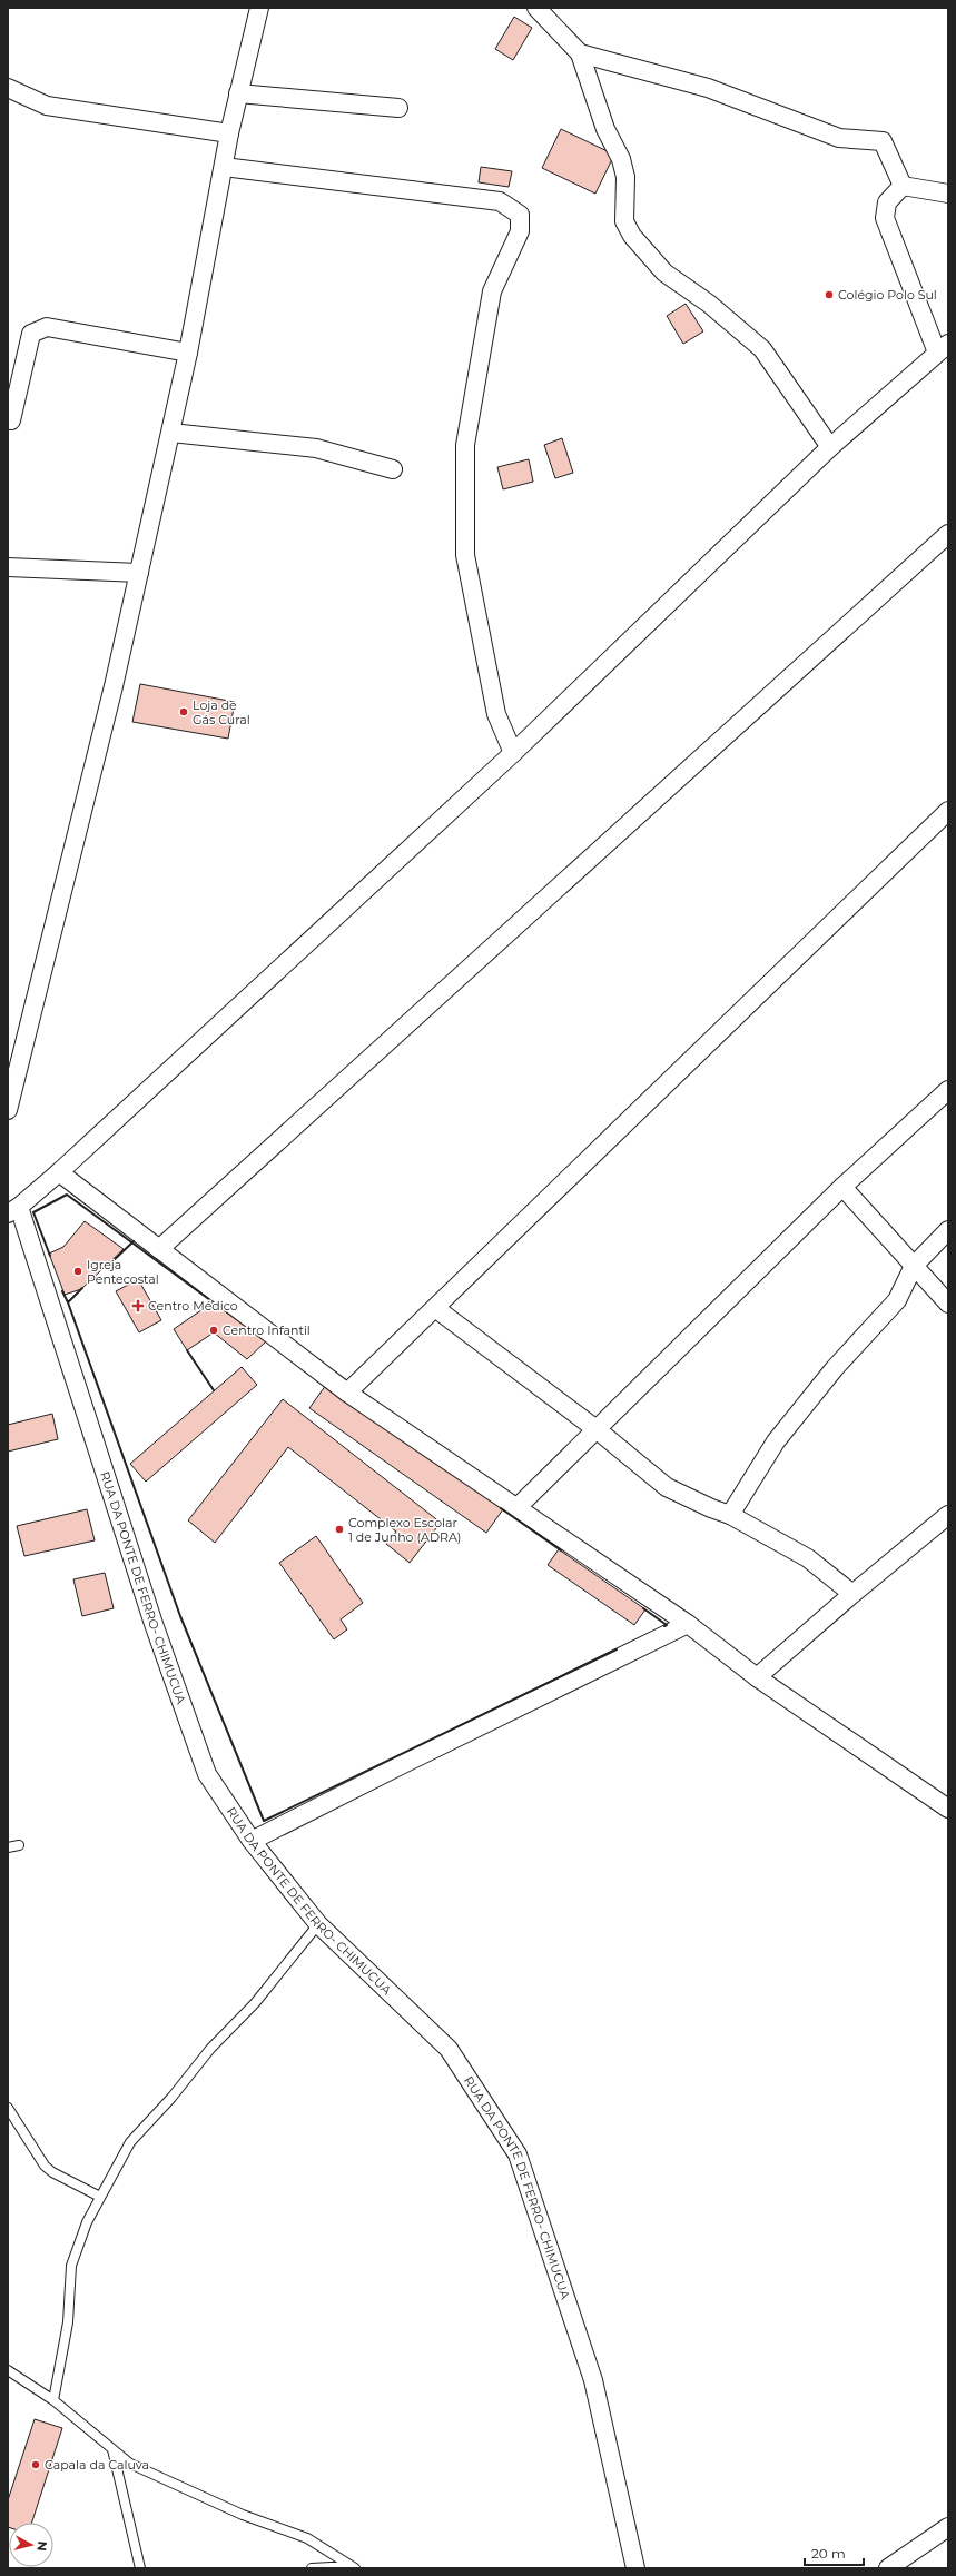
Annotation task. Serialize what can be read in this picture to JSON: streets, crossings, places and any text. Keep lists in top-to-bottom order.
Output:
{
  "streets": {
    "street": ["RUA DA PONTE DE FERRO- CHIMUCUA"]
  },
  "places": {
    "other": [
      "Colégio Polo Sul",
      "Loja de Gás Cural",
      "Igreja Pentecostal",
      "Centro Infantil",
      "Complexo Escolar 1 de Junho (ADRA)",
      "Capala da Caluva"
    ],
    "health": ["Centro Médico"]
  },
  "scale_bar": "20 m",
  "north": "right"
}
